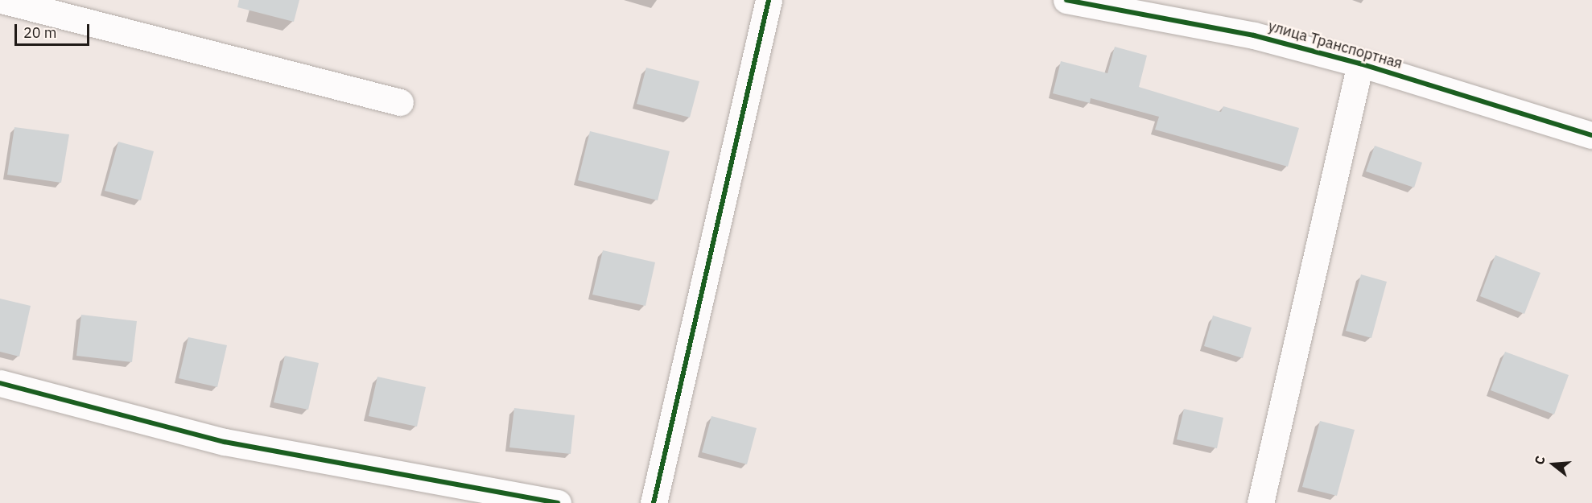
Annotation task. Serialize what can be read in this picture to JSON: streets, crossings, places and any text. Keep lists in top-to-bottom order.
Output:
{
  "streets": {
    "street": ["улица Транспортная"]
  },
  "scale_bar": "20 m",
  "north": "left"
}
